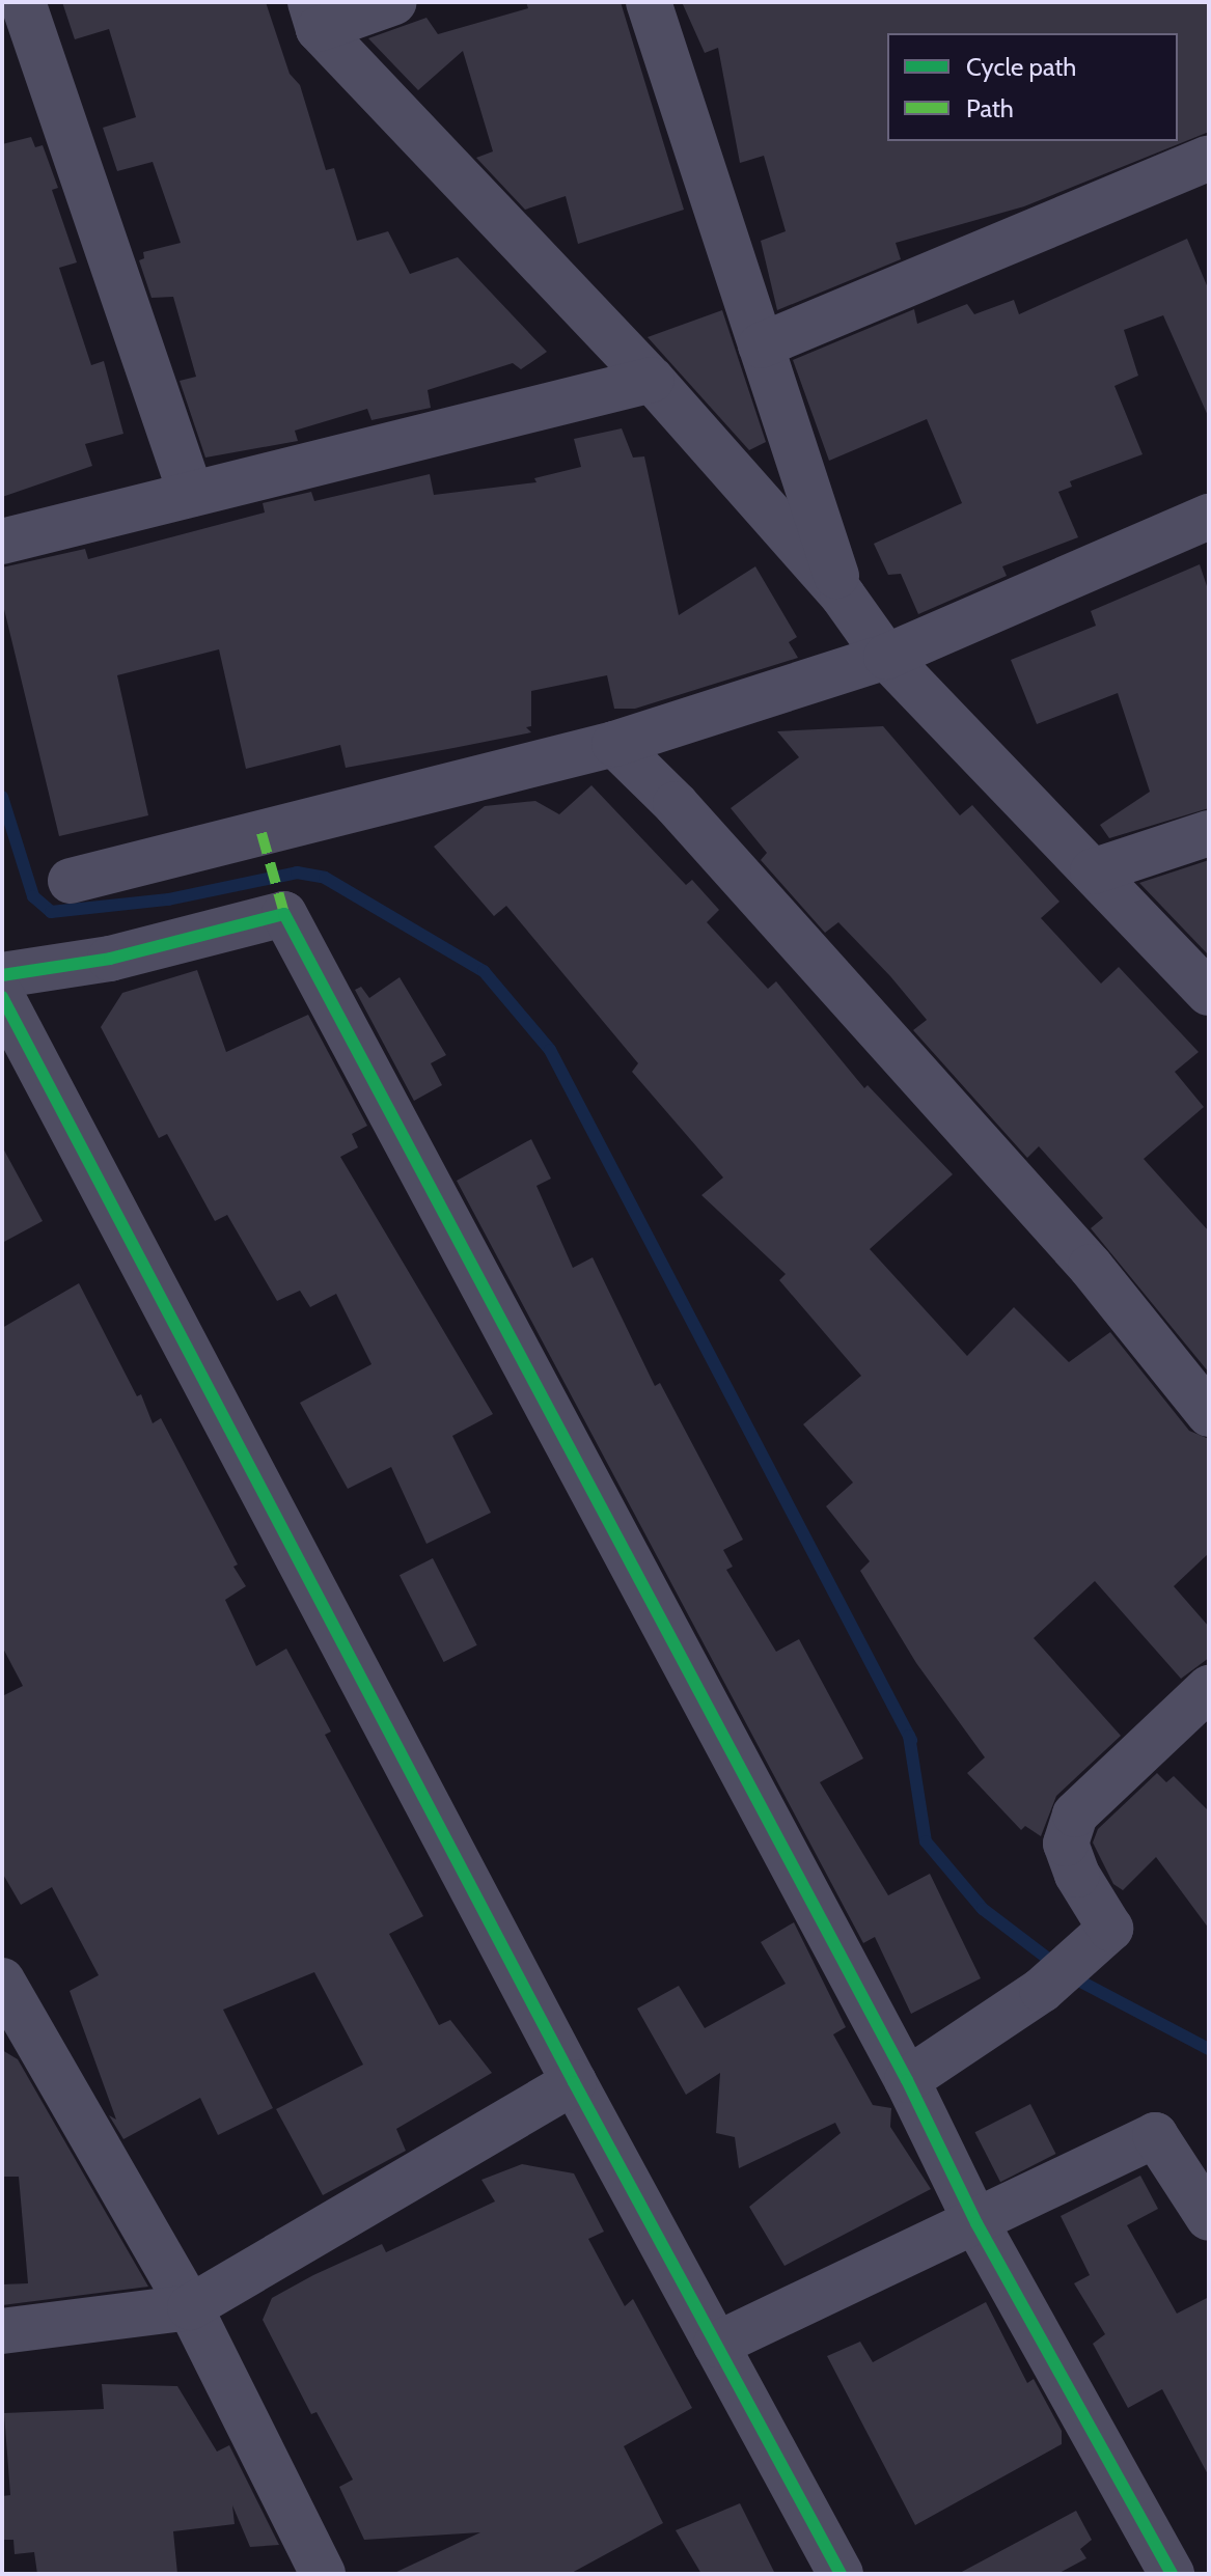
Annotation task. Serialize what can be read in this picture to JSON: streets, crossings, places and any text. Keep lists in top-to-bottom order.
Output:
{
  "legend": ["Cycle path", "Path"]
}
